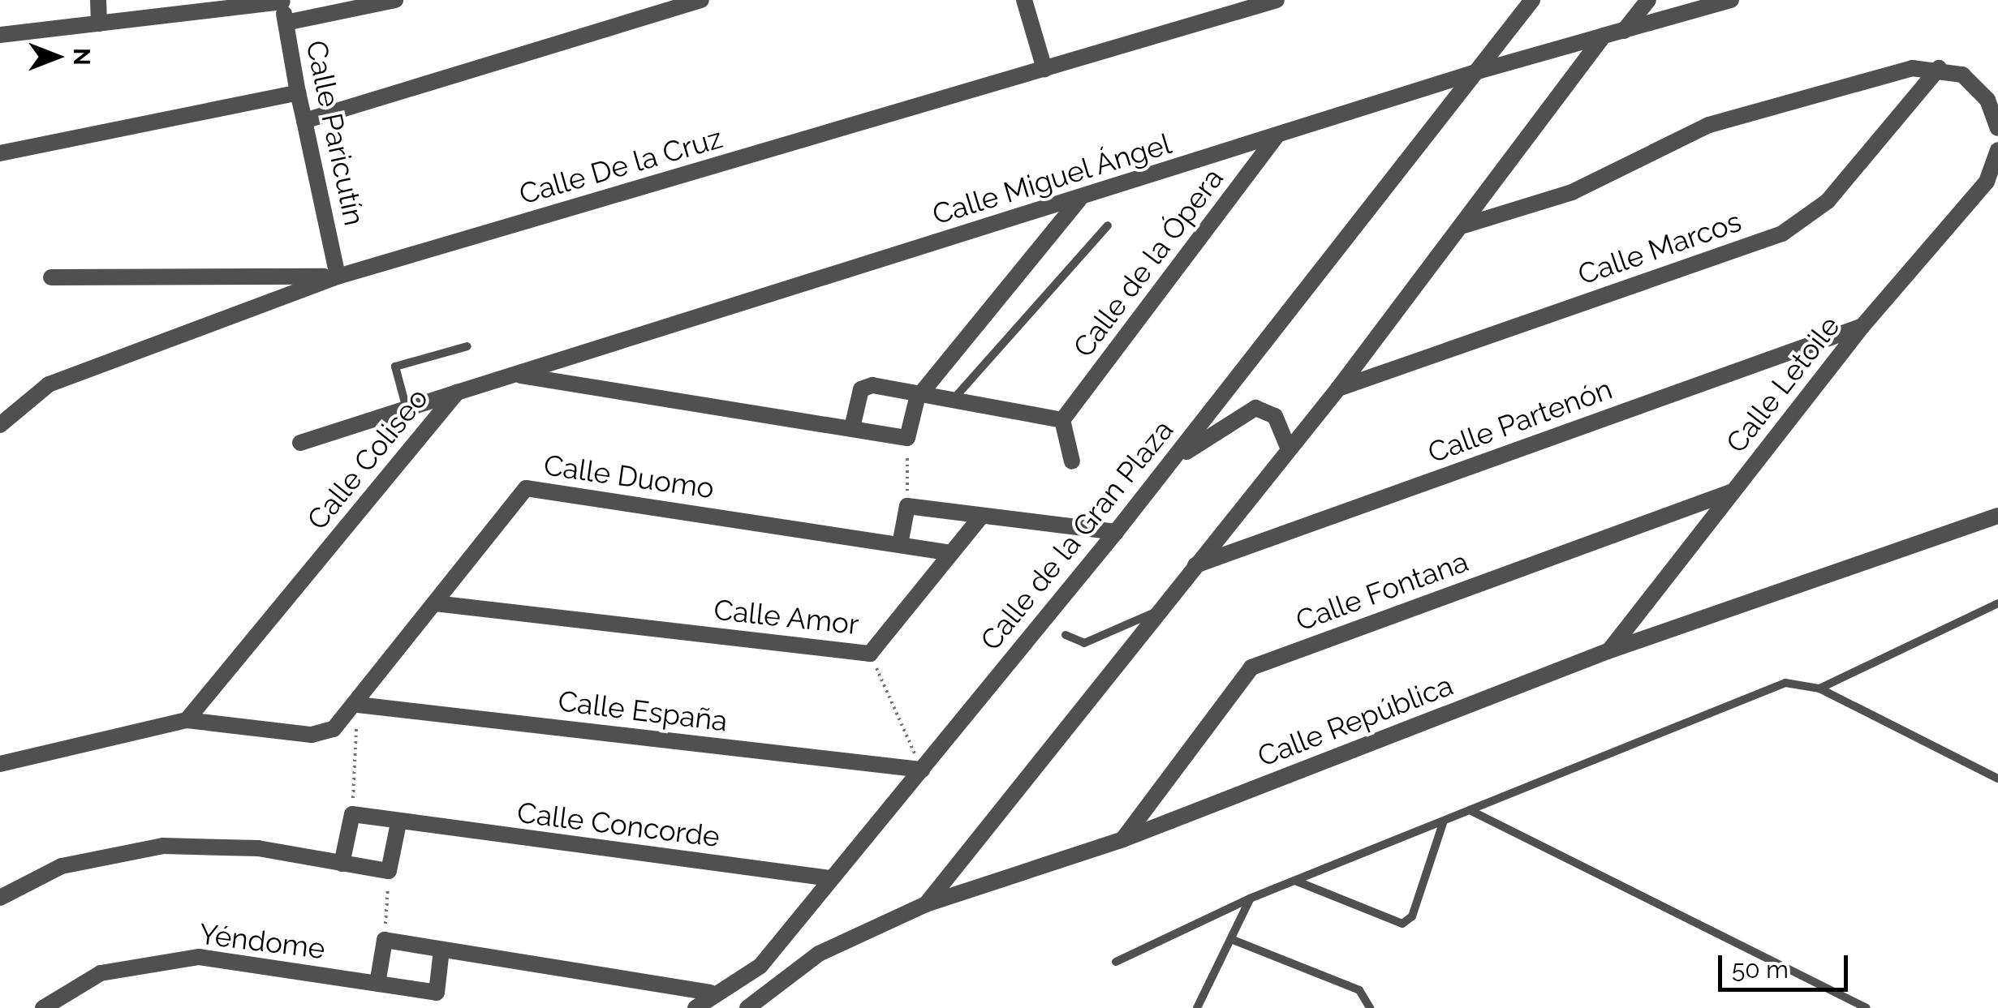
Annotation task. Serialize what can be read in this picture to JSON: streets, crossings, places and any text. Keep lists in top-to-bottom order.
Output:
{
  "streets": {
    "street": [
      "Calle Paricutín",
      "Calle De la Cruz",
      "Calle Miguel Ángel",
      "Calle Marcos",
      "Calle de la Ópera",
      "Calle Letoile",
      "Calle Partenón",
      "Calle Coliseo",
      "Calle Duomo",
      "Calle de la Gran Plaza",
      "Calle Fontana",
      "Calle Amor",
      "Calle España",
      "Calle República",
      "Calle Concorde",
      "Yéndome"
    ]
  },
  "crossings": [
    ["Calle Paricutín", "Calle De la Cruz"],
    ["Calle Miguel Ángel", "Calle de la Ópera"],
    ["Calle Miguel Ángel", "Calle Coliseo"],
    ["Calle Miguel Ángel", "Calle de la Gran Plaza"],
    ["Calle Letoile", "Calle Partenón"],
    ["Calle Letoile", "Calle Fontana"],
    ["Calle Letoile", "Calle República"],
    ["Calle Coliseo", "Calle Duomo"],
    ["Calle Duomo", "Calle Amor"],
    ["Calle Duomo", "Calle España"],
    ["Calle de la Gran Plaza", "Calle España"],
    ["Calle de la Gran Plaza", "Calle Concorde"],
    ["Calle Fontana", "Calle República"]
  ],
  "scale_bar": "50 m",
  "north": "right"
}
